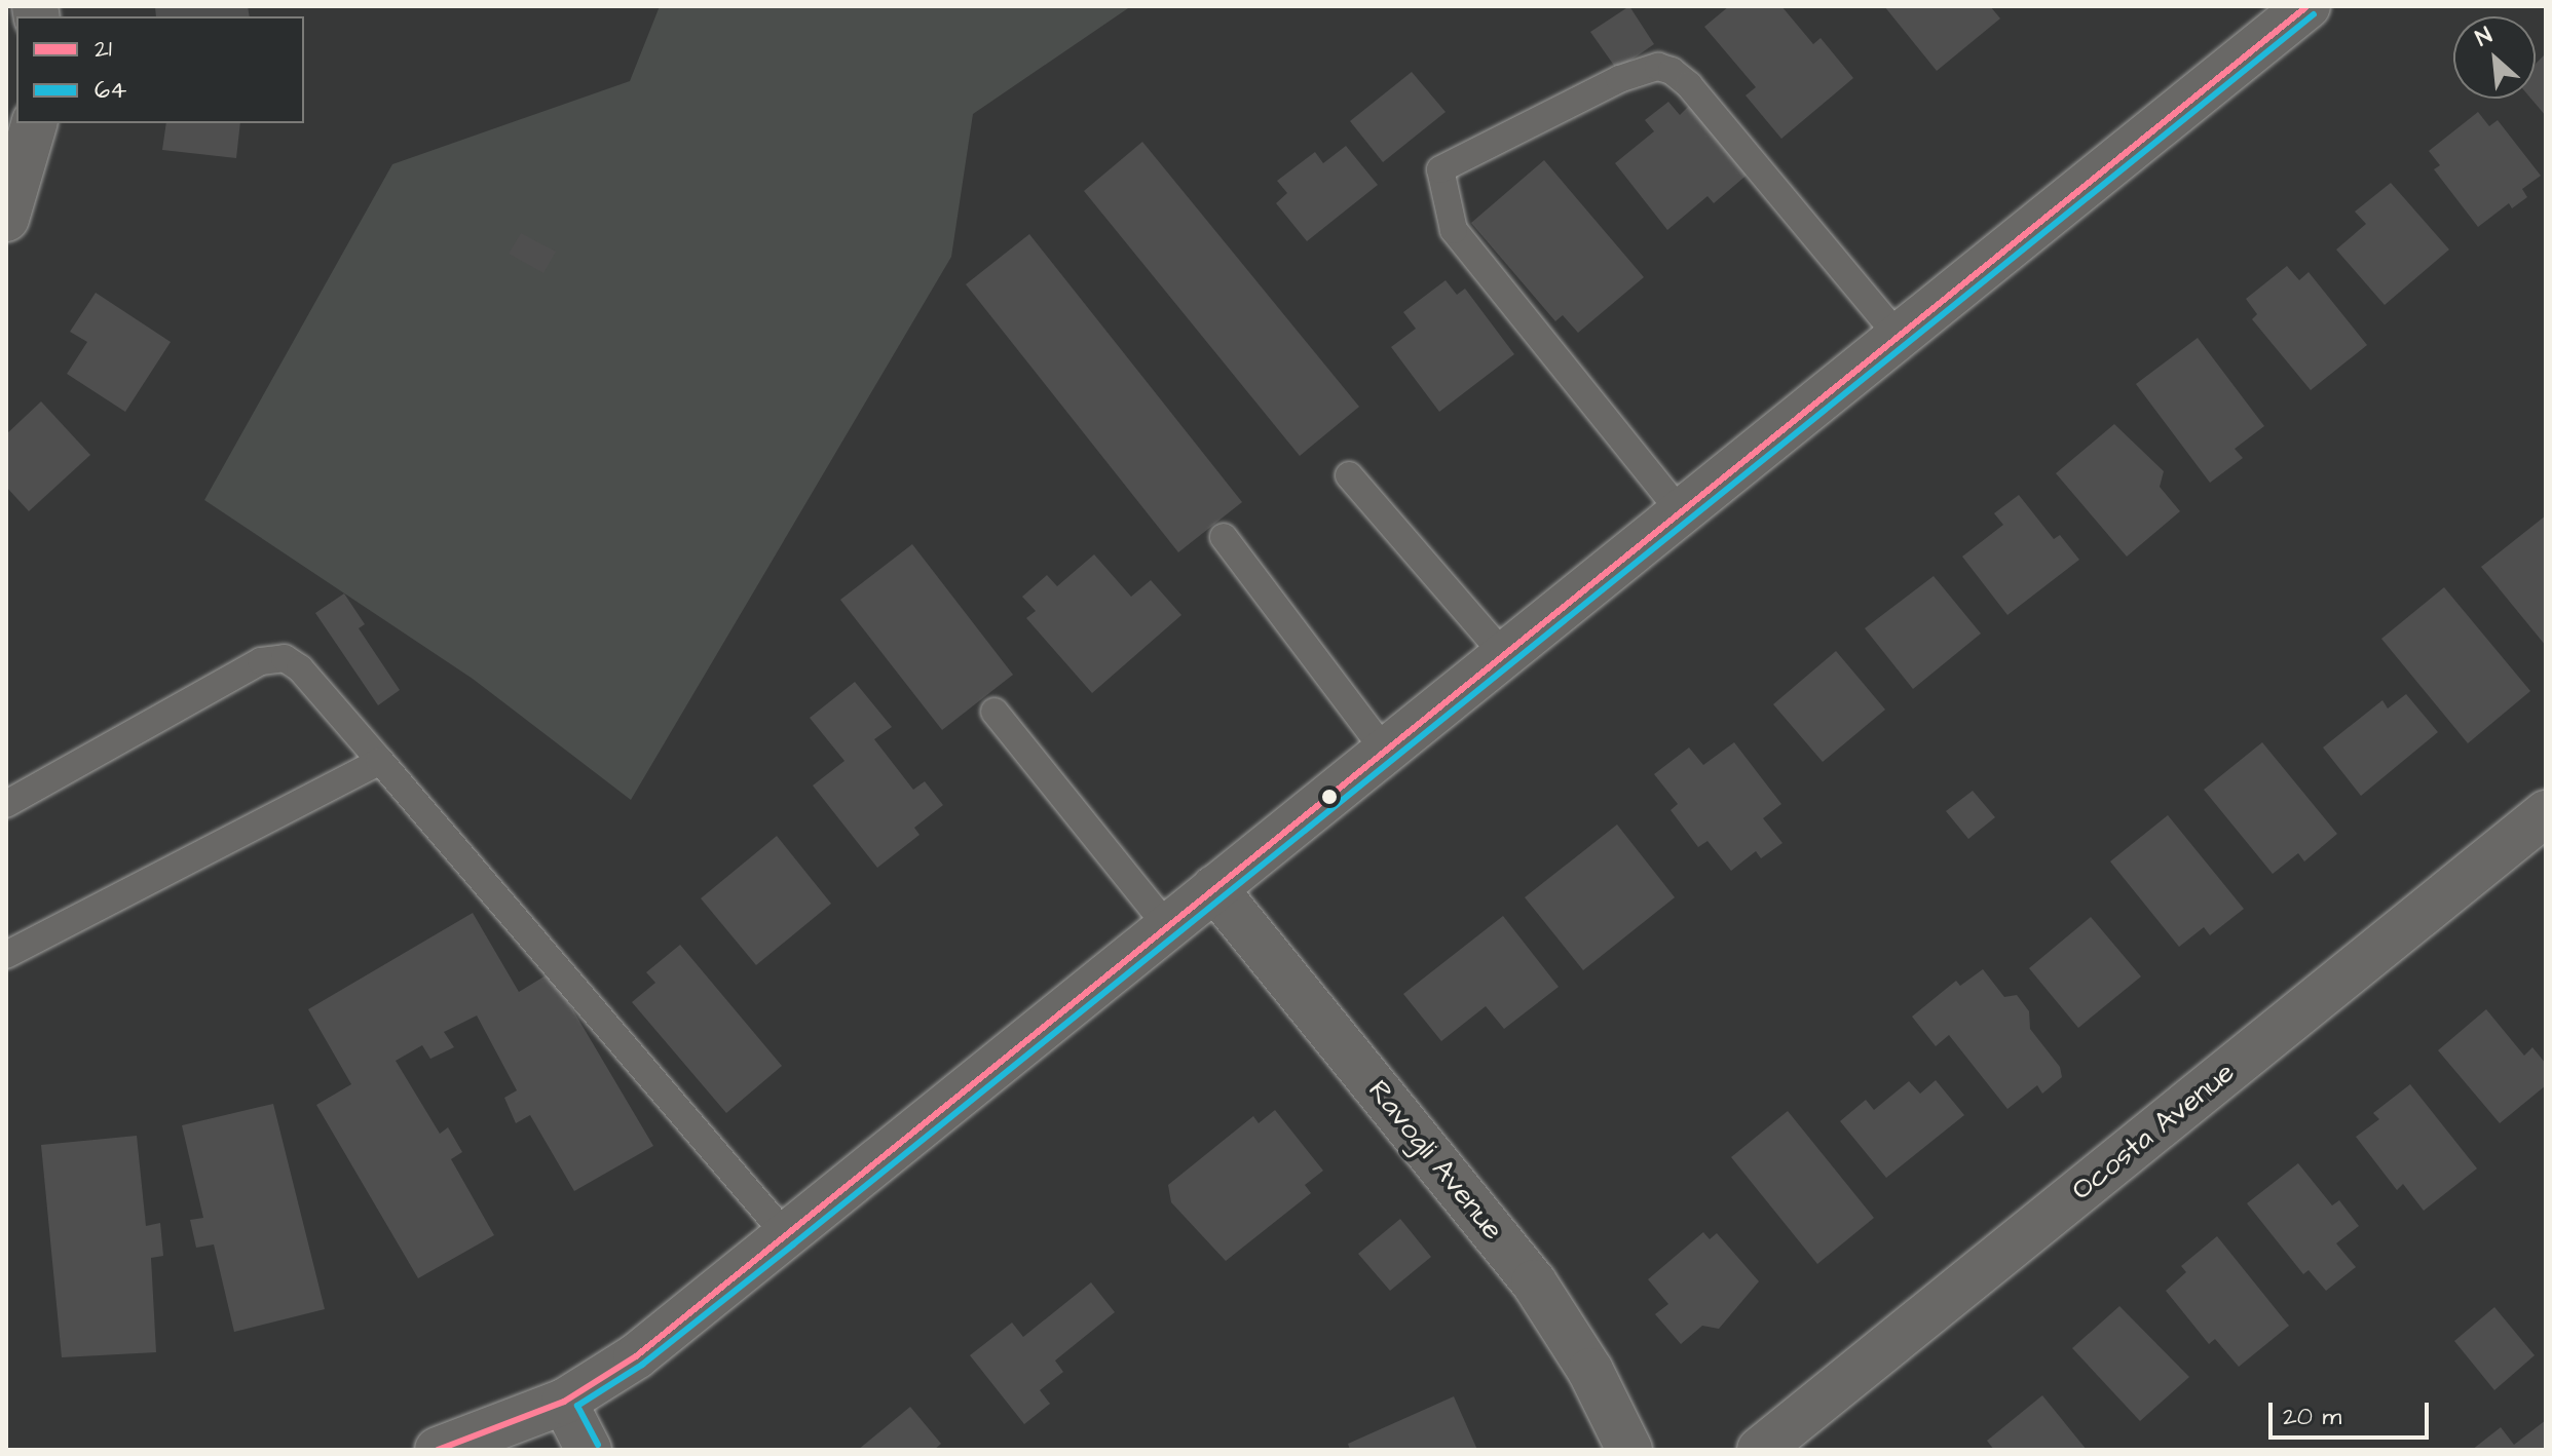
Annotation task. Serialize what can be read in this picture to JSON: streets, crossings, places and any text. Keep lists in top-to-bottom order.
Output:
{
  "streets": {
    "main road": ["Ocosta Avenue", "Ravogli Avenue"]
  },
  "lines": ["transit line 21", "transit line 64"],
  "legend": ["21", "64"],
  "scale_bar": "20 m",
  "north": "top left"
}
